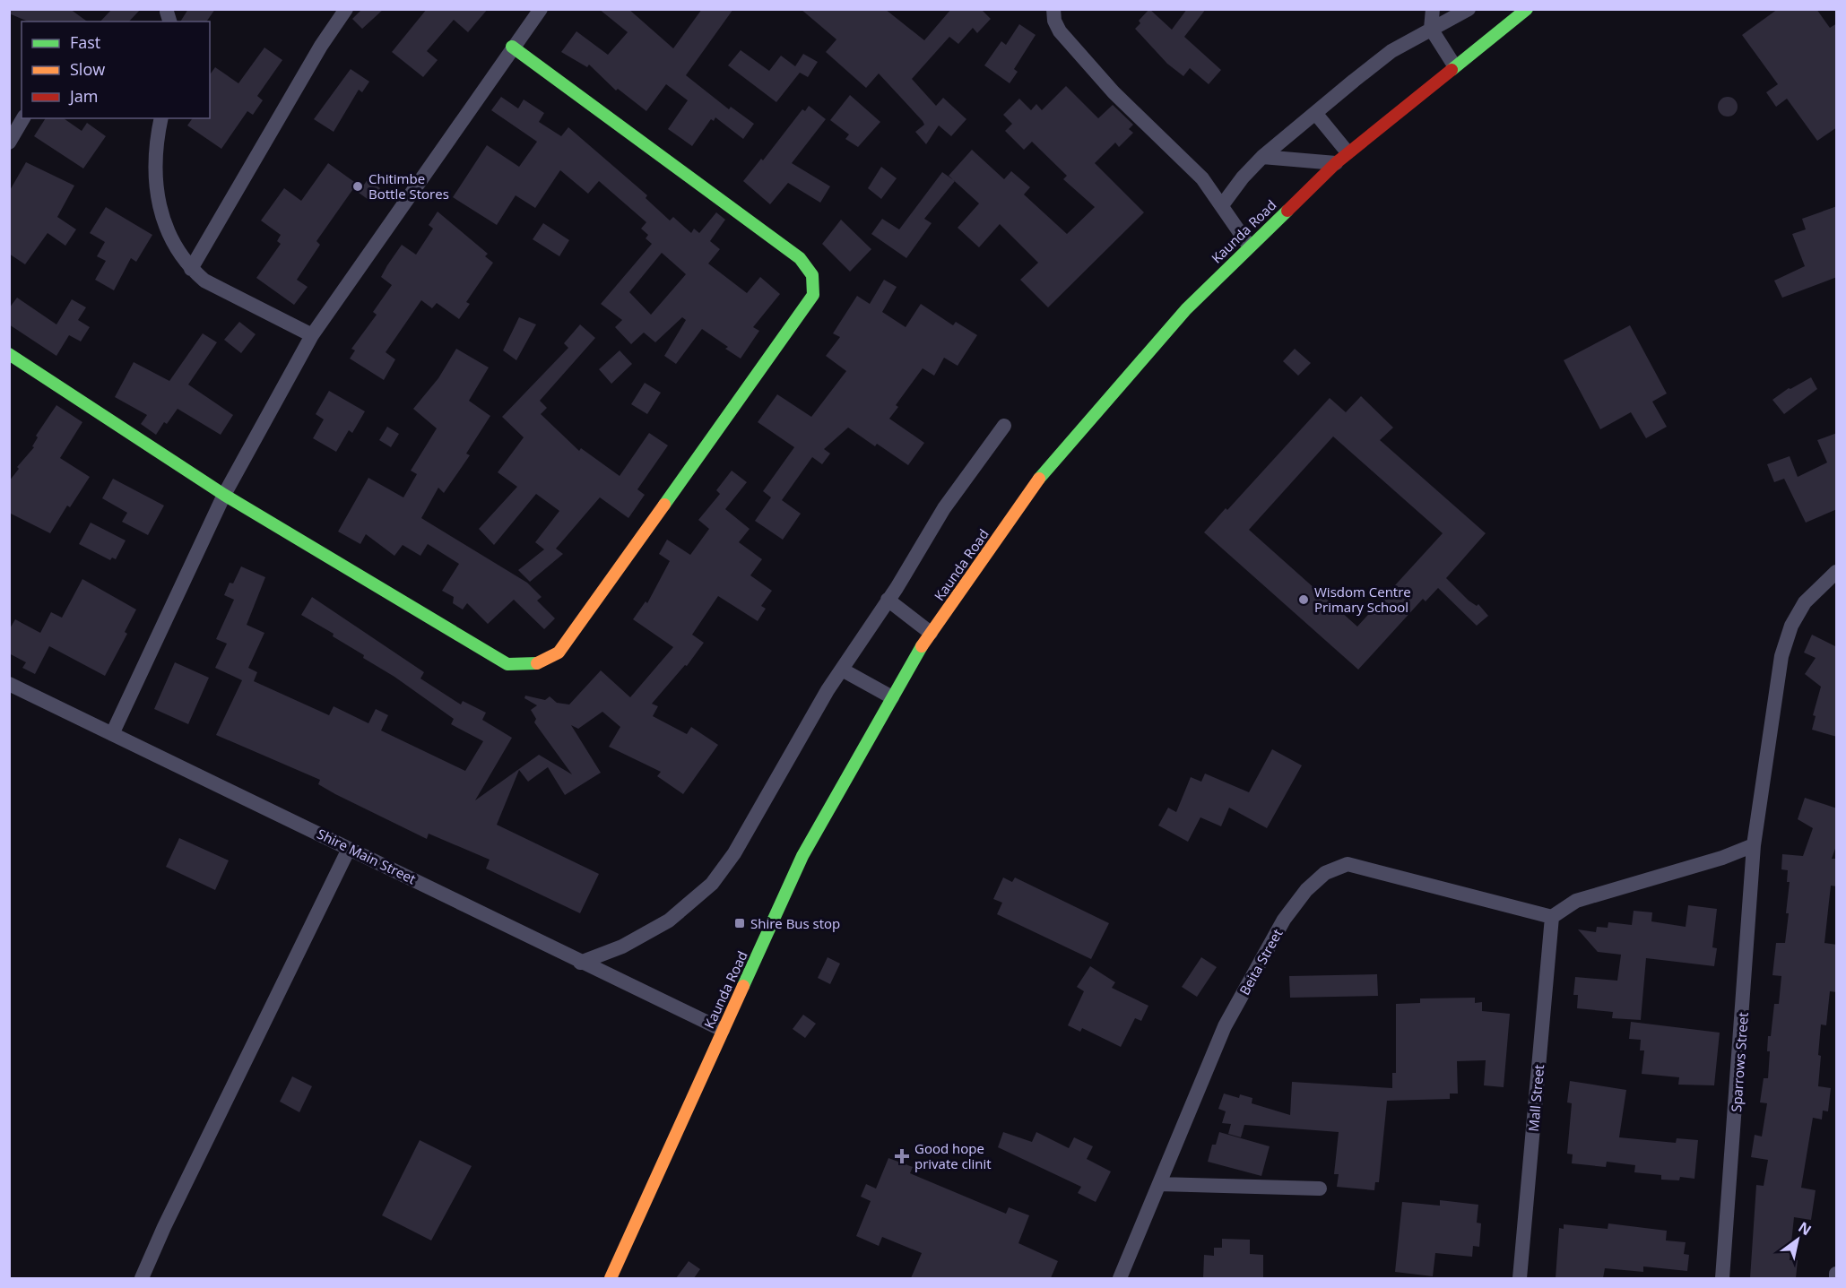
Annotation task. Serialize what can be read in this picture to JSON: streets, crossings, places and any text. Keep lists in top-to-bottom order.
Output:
{
  "streets": {
    "main road": ["Kaunda Road"],
    "street": [
      "Shire Main Street",
      "Beita Street",
      "Sparrows Street",
      "Mall Street"
    ]
  },
  "crossings": [
    ["Kaunda Road", "Shire Main Street"],
    ["Beita Street", "Mall Street"]
  ],
  "places": {
    "other": ["Chitimbe Bottle Stores", "Wisdom Centre Primary School"],
    "transit": ["Shire Bus stop"],
    "health": ["Good hope private clinit"]
  },
  "legend": ["Fast", "Slow", "Jam"],
  "north": "top right"
}
